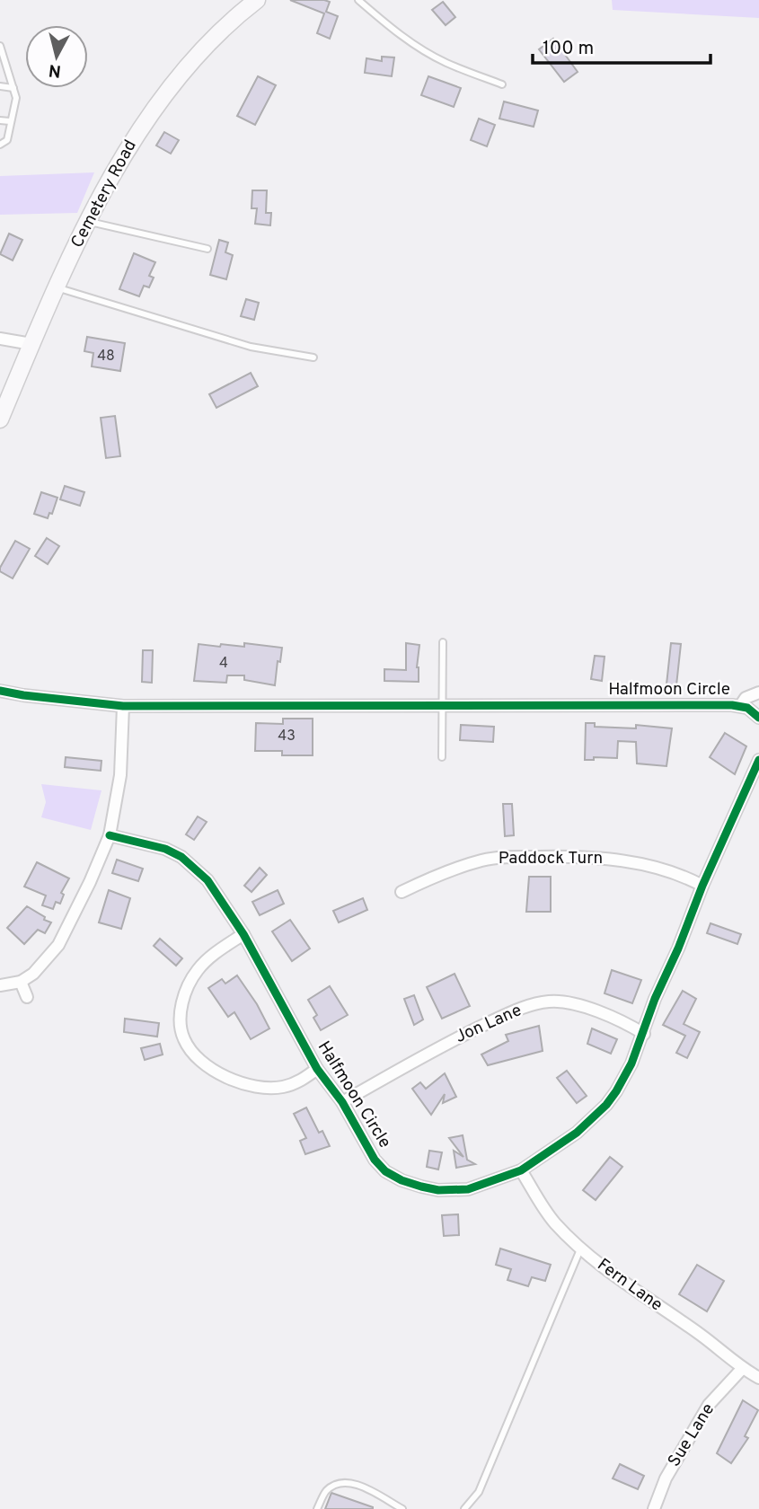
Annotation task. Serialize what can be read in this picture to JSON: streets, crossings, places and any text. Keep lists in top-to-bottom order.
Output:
{
  "streets": {
    "street": [
      "Cemetery Road",
      "Halfmoon Circle",
      "Paddock Turn",
      "Jon Lane",
      "Fern Lane",
      "Sue Lane"
    ]
  },
  "crossings": [
    ["Halfmoon Circle", "Paddock Turn"],
    ["Halfmoon Circle", "Jon Lane"],
    ["Halfmoon Circle", "Fern Lane"],
    ["Fern Lane", "Sue Lane"]
  ],
  "house_numbers": ["48", "4", "43"],
  "scale_bar": "100 m",
  "north": "bottom"
}
